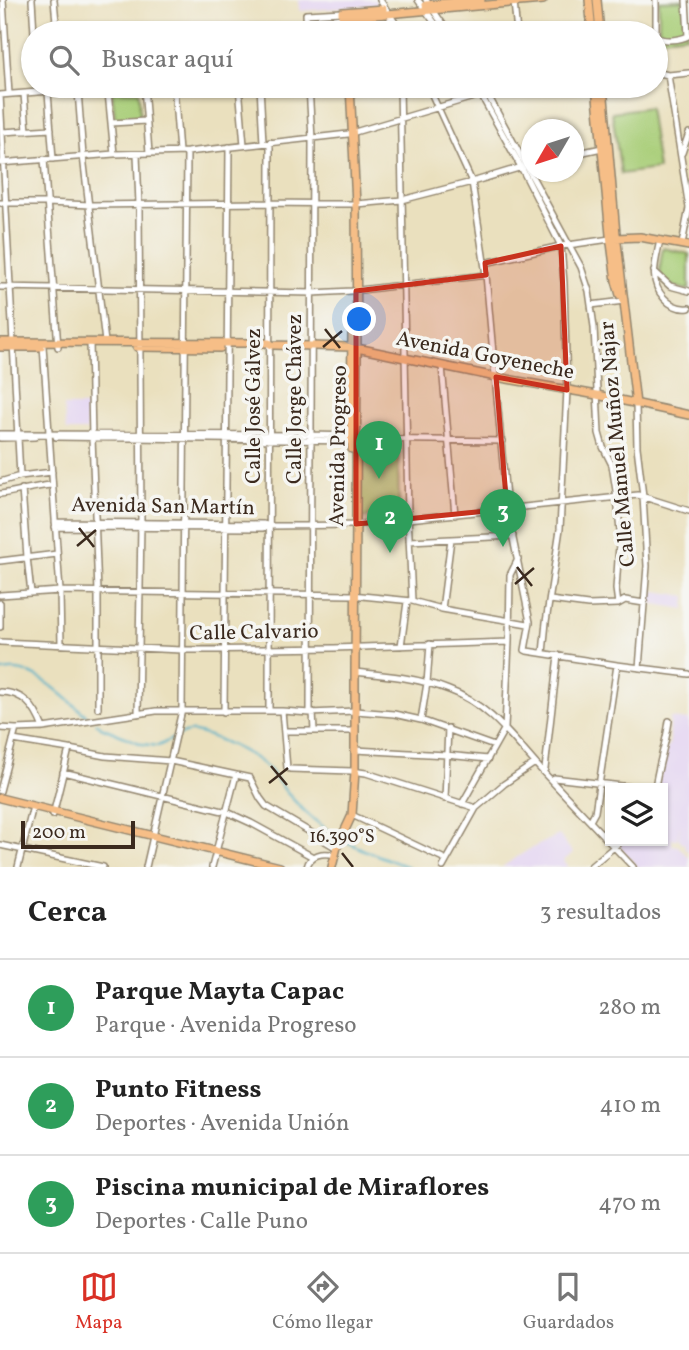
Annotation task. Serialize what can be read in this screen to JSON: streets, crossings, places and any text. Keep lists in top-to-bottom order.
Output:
{
  "streets": {
    "main road": ["Avenida Goyeneche", "Calle Manuel Muñoz Najar", "Avenida Progreso"],
    "street": [
      "Calle Jorge Chávez",
      "Calle José Gálvez",
      "Avenida San Martín",
      "Calle Calvario"
    ]
  },
  "crossings": [
    ["Avenida Goyeneche", "Calle Jorge Chávez"],
    ["Avenida Goyeneche", "Calle José Gálvez"],
    ["Avenida Goyeneche", "Calle Manuel Muñoz Najar"],
    ["Avenida Goyeneche", "Avenida Progreso"],
    ["Calle Jorge Chávez", "Avenida San Martín"],
    ["Calle Jorge Chávez", "Calle Calvario"],
    ["Calle José Gálvez", "Avenida San Martín"],
    ["Calle José Gálvez", "Calle Calvario"],
    ["Calle Manuel Muñoz Najar", "Avenida San Martín"],
    ["Avenida Progreso", "Avenida San Martín"],
    ["Avenida Progreso", "Calle Calvario"]
  ],
  "scale_bar": "200 m",
  "north": "bottom left",
  "page": {
    "search": "Buscar aquí",
    "pins": ["1", "3", "2"],
    "scale": "200 m",
    "heading": ["Cerca", "3 resultados"],
    "list": [
      {
        "mark": "1",
        "name": "Parque Mayta Capac",
        "note": "Parque · Avenida Progreso",
        "value": "280 m"
      },
      {
        "mark": "2",
        "name": "Punto Fitness",
        "note": "Deportes · Avenida Unión",
        "value": "410 m"
      },
      {
        "mark": "3",
        "name": "Piscina municipal de Miraflores",
        "note": "Deportes · Calle Puno",
        "value": "470 m"
      }
    ],
    "nav": ["Mapa", "Cómo llegar", "Guardados"]
  },
  "coordinates": ["16.390°S"]
}
